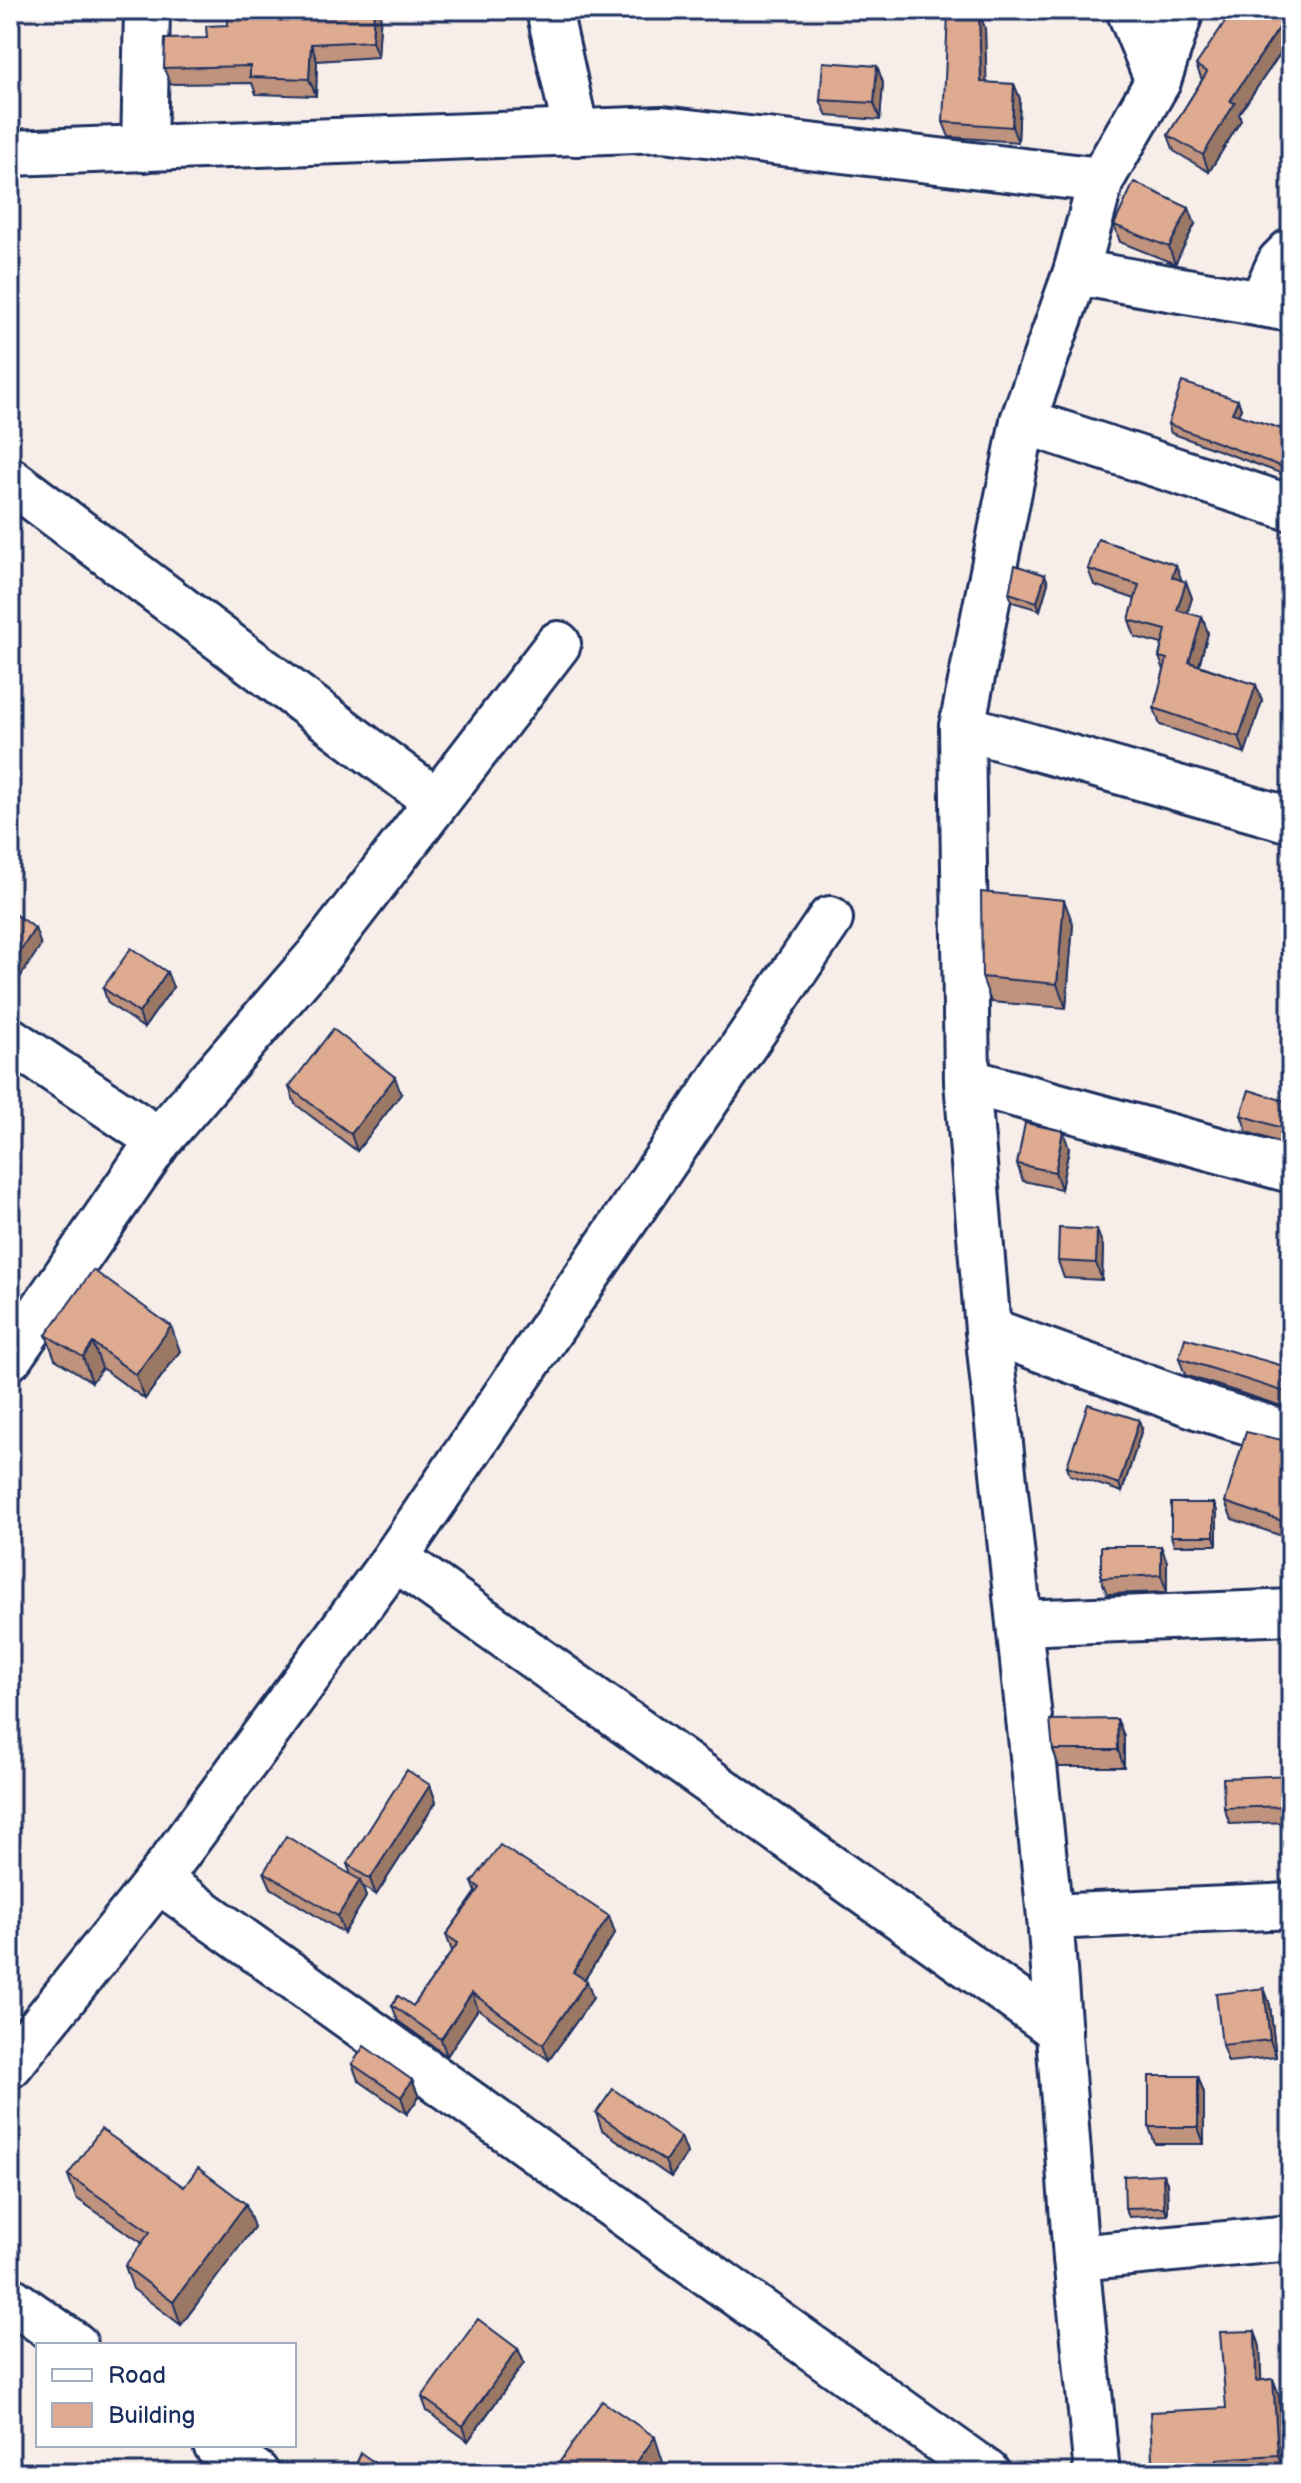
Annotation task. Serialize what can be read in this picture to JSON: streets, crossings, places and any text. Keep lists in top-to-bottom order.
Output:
{
  "legend": ["Road", "Building"]
}
